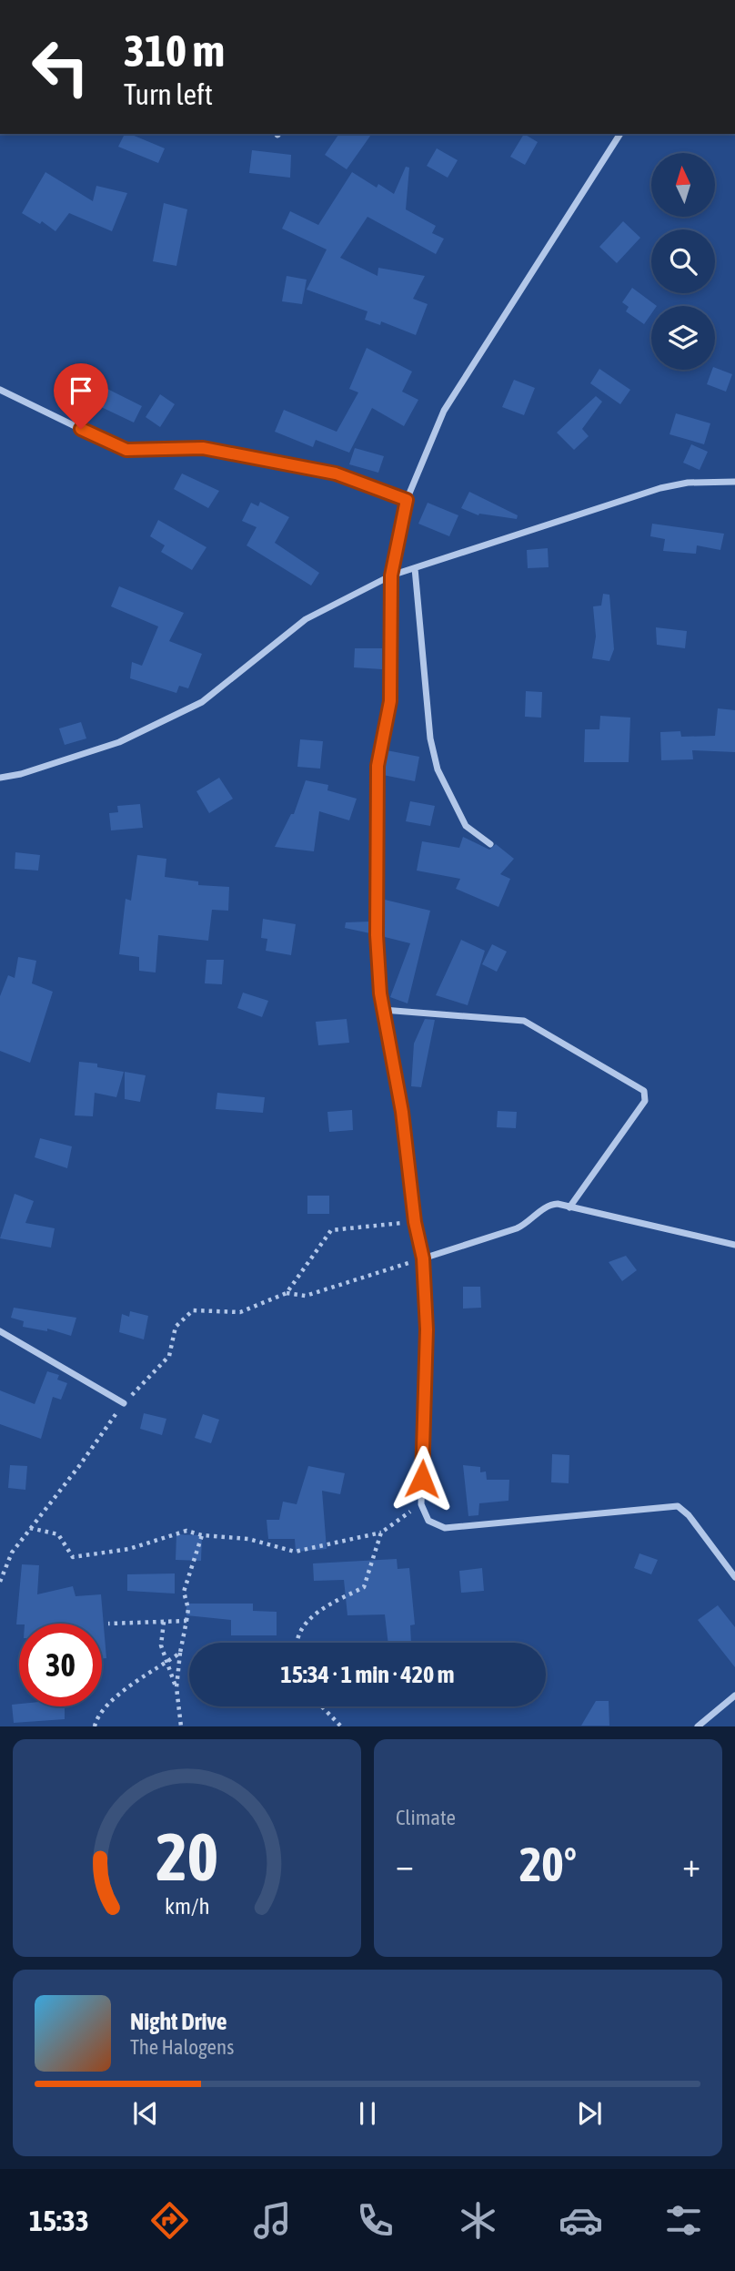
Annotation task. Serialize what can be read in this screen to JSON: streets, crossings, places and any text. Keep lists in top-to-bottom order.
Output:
{
  "north": "top",
  "page": {
    "turn": ["310 m", "Turn left"],
    "limit": "30",
    "trip": "15:34 · 1 min · 420 m",
    "tile": "Climate",
    "heat": ["−", "20°", "+"],
    "song": ["Night Drive", "The Halogens"],
    "tabs": "15:33",
    "gauge": ["20", "km/h"]
  }
}
